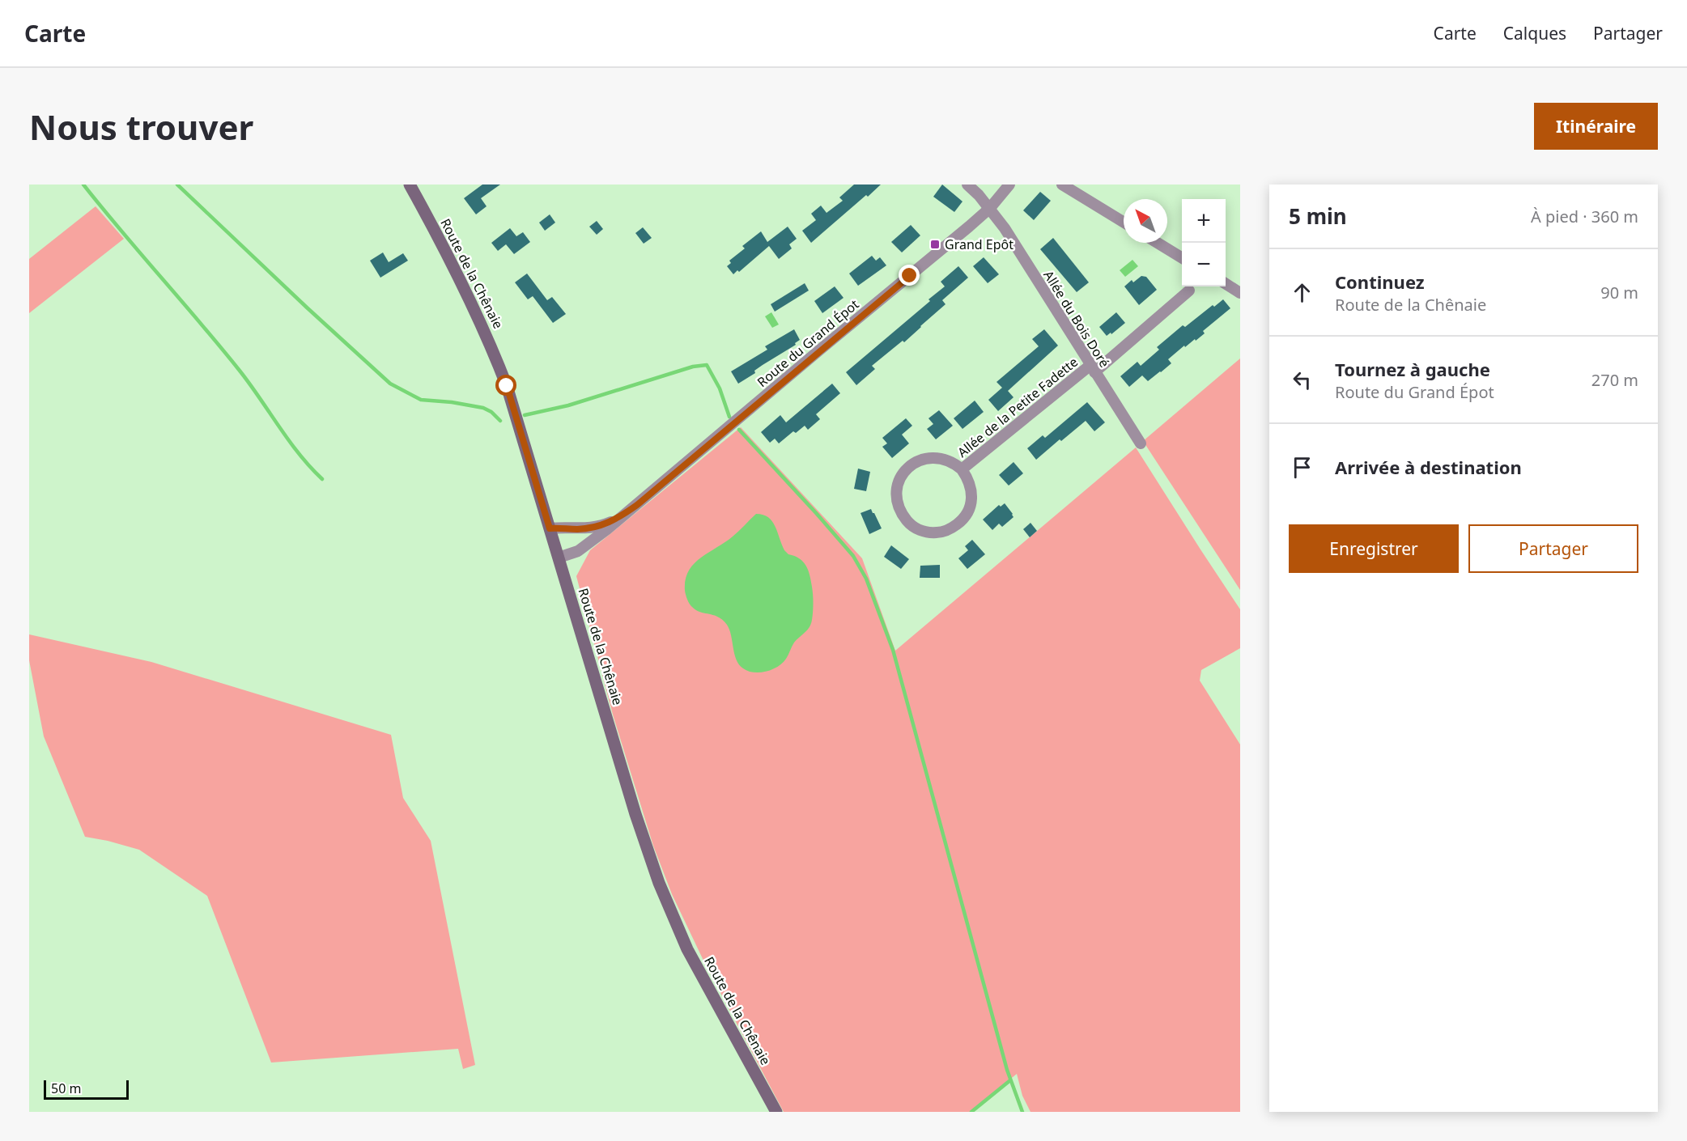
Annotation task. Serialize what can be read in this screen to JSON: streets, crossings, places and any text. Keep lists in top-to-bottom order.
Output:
{
  "streets": {
    "main road": ["Route de la Chênaie"],
    "street": ["Allée du Bois Doré", "Route du Grand Épot", "Allée de la Petite Fadette"]
  },
  "crossings": [
    ["Route de la Chênaie", "Route du Grand Épot"],
    ["Allée du Bois Doré", "Route du Grand Épot"],
    ["Allée du Bois Doré", "Allée de la Petite Fadette"]
  ],
  "places": {
    "transit": ["Grand Epôt"]
  },
  "scale_bar": "50 m",
  "north": "top left",
  "page": {
    "header": "Carte",
    "nav": ["Carte", "Calques", "Partager"],
    "buttons": [
      "Itinéraire",
      ["Enregistrer", "Partager"]
    ],
    "title": "Nous trouver",
    "heading": ["5 min", "À pied · 360 m"],
    "map_buttons": ["+", "−"],
    "list": [
      ["Continuez", "Route de la Chênaie", "90 m"],
      ["Tournez à gauche", "Route du Grand Épot", "270 m"],
      "Arrivée à destination"
    ],
    "scale": "50 m"
  }
}
